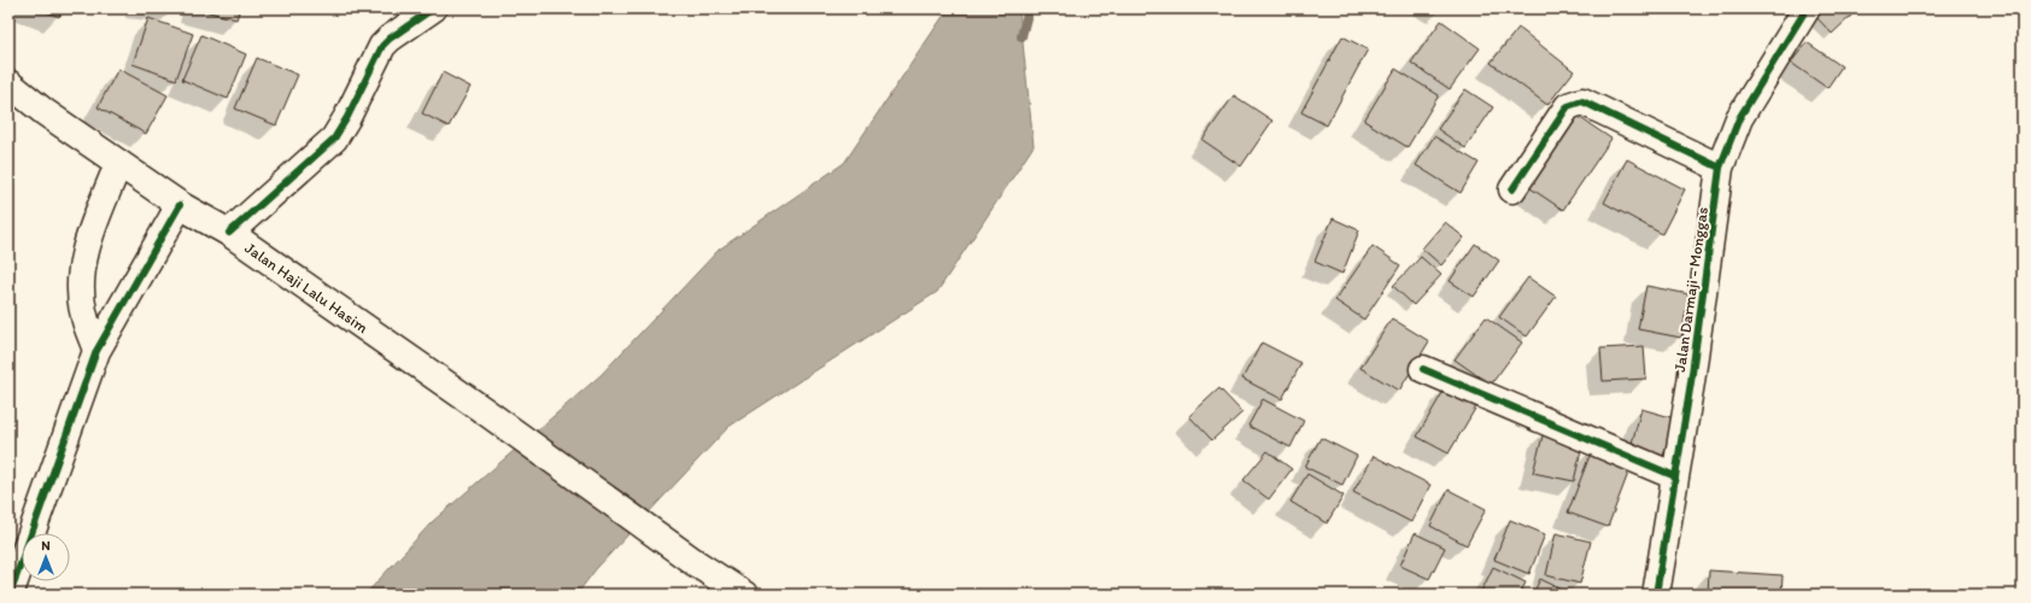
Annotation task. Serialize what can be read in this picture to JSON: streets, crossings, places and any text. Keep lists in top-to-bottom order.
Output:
{
  "streets": {
    "street": ["Jalan Haji Lalu Hasim", "Jalan Darmaji - Monggas"]
  },
  "north": "top"
}
